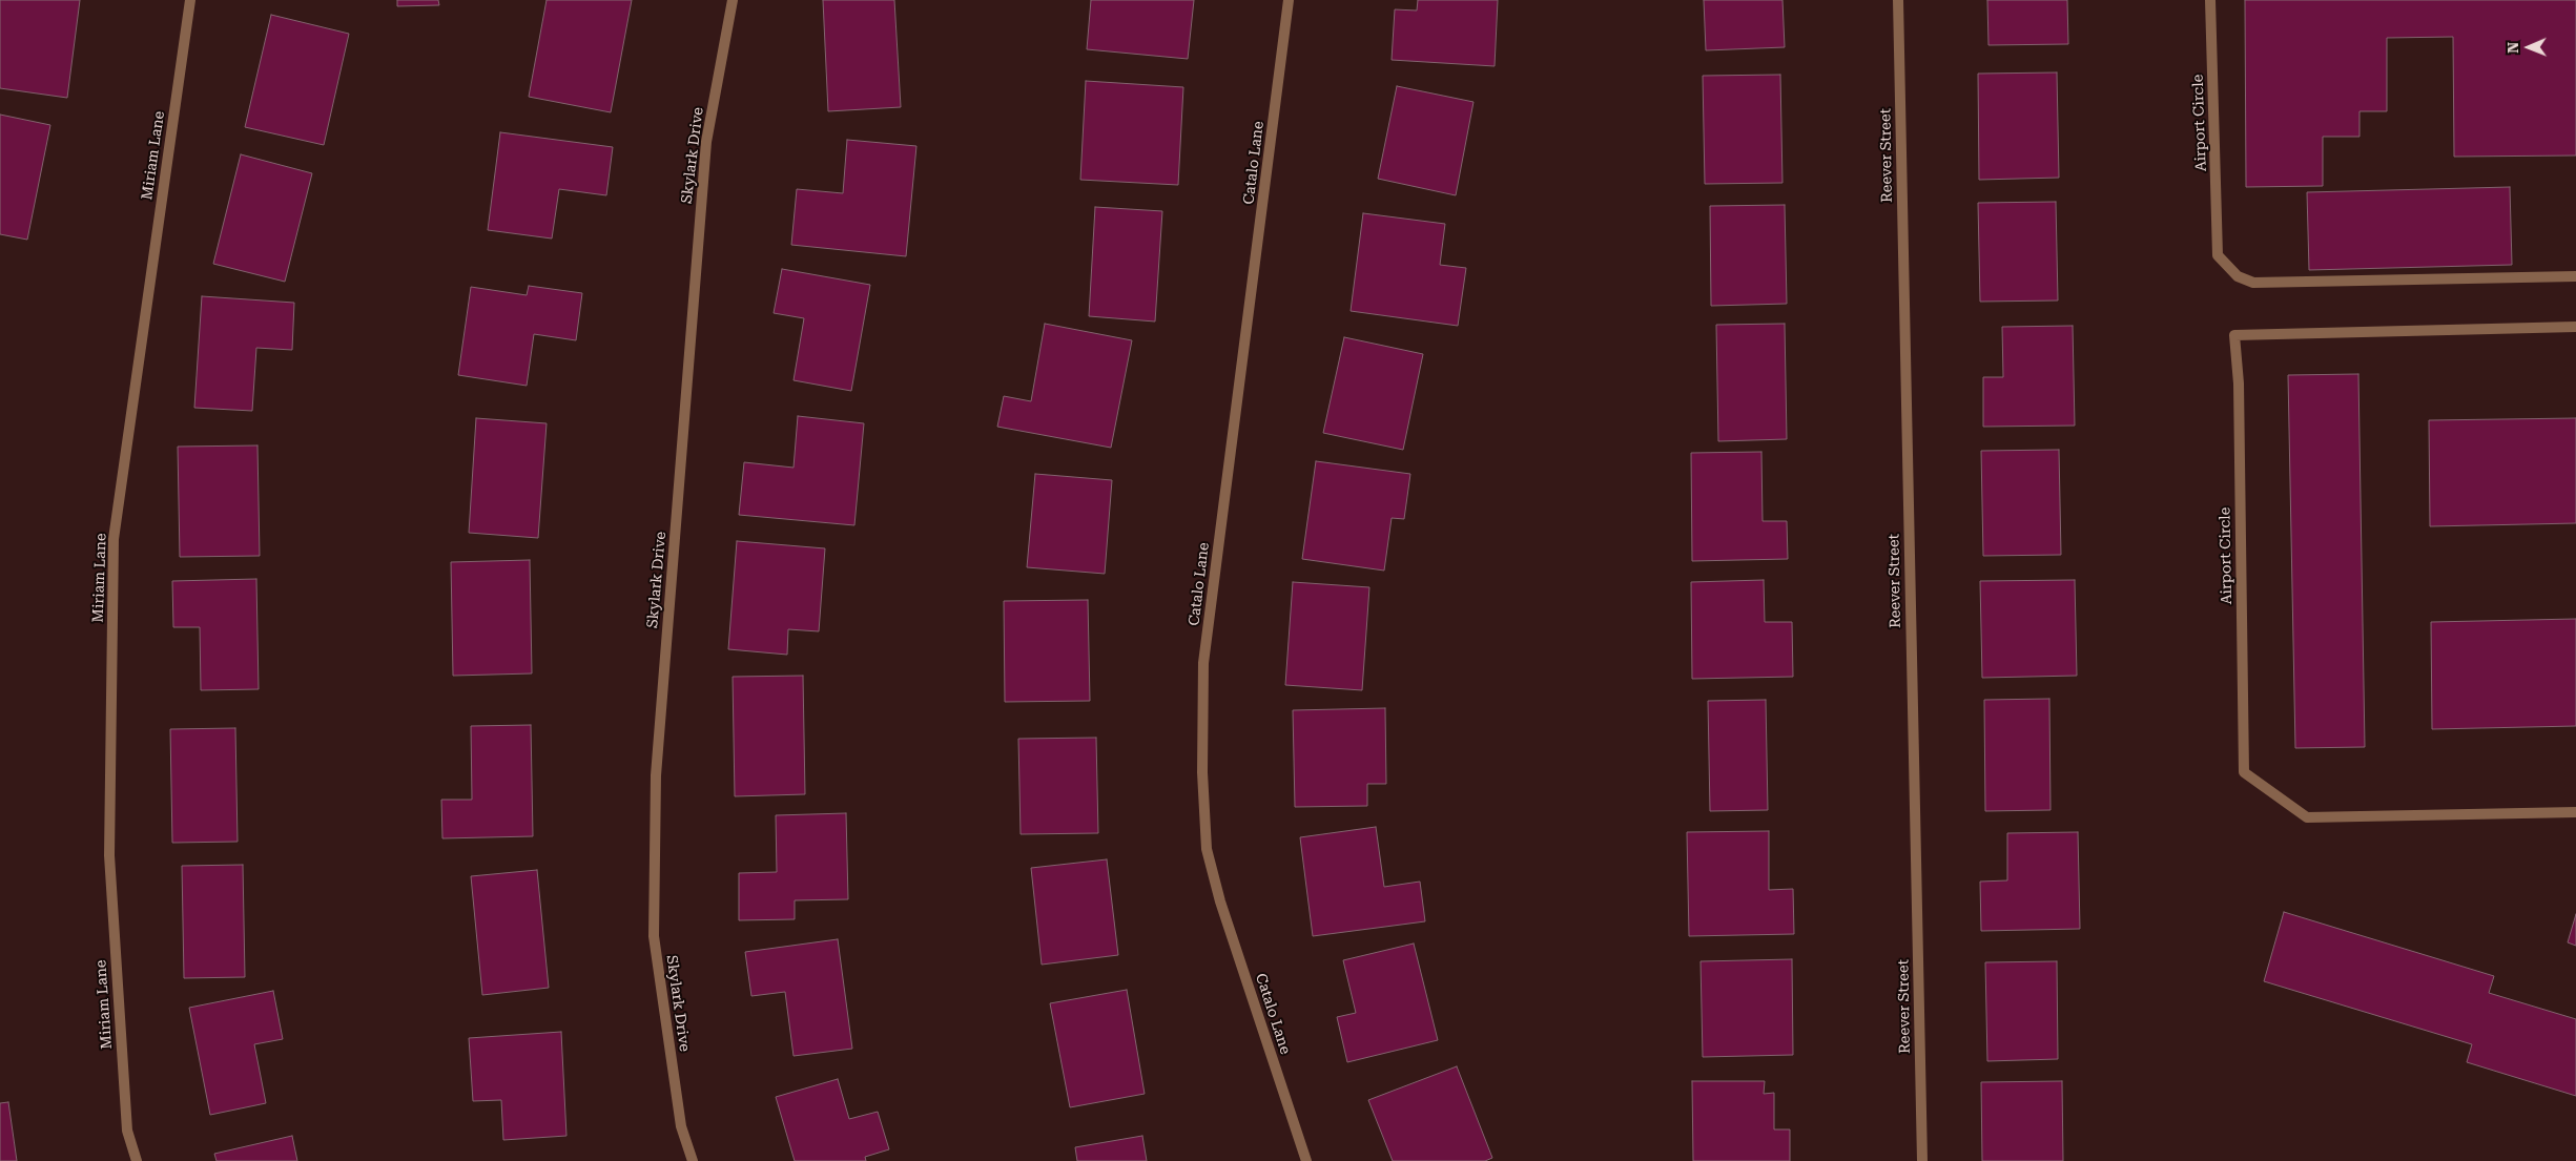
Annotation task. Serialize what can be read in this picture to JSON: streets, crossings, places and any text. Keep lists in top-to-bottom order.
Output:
{
  "streets": {
    "street": [
      "Airport Circle",
      "Miriam Lane",
      "Skylark Drive",
      "Reever Street",
      "Catalo Lane"
    ]
  },
  "north": "left"
}
